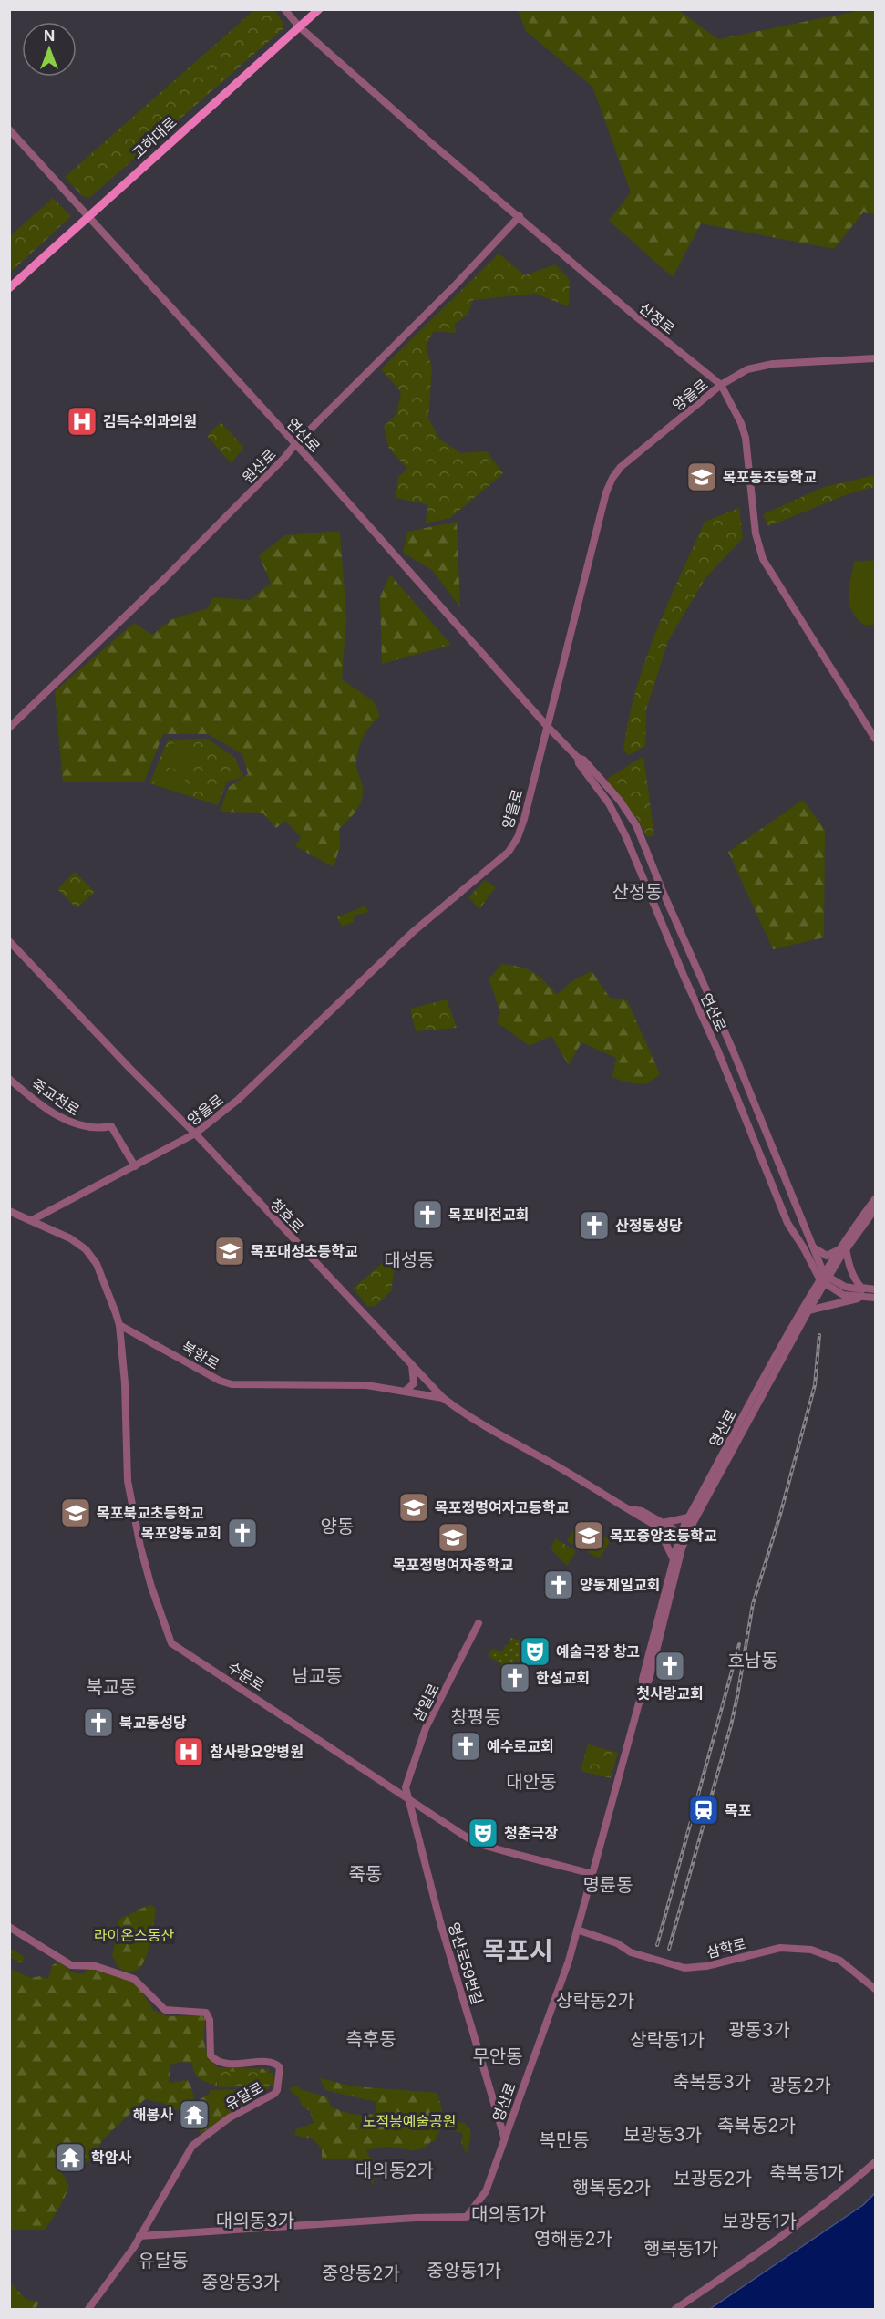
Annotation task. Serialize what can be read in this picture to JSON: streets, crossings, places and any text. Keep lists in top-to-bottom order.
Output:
{
  "streets": {
    "main road": ["고하대로"],
    "street": [
      "산정로",
      "양을로",
      "연산로",
      "원산로",
      "죽교천로",
      "청호로",
      "북항로",
      "영산로",
      "수문로",
      "삼일로",
      "삼학로",
      "영산로59번길",
      "유달로"
    ]
  },
  "crossings": [
    ["고하대로", "산정로"],
    ["고하대로", "연산로"],
    ["산정로", "양을로"],
    ["산정로", "원산로"],
    ["양을로", "연산로"],
    ["양을로", "죽교천로"],
    ["양을로", "청호로"],
    ["연산로", "원산로"],
    ["연산로", "영산로"],
    ["청호로", "북항로"],
    ["청호로", "영산로"],
    ["북항로", "수문로"],
    ["영산로", "수문로"],
    ["영산로", "삼학로"],
    ["영산로", "영산로59번길"],
    ["영산로", "유달로"],
    ["수문로", "삼일로"],
    ["수문로", "영산로59번길"],
    ["삼일로", "영산로59번길"]
  ],
  "districts": [
    "산정동",
    "대성동",
    "양동",
    "호남동",
    "남교동",
    "북교동",
    "창평동",
    "대안동",
    "죽동",
    "명륜동",
    "목포시",
    "상락동2가",
    "광동3가",
    "측후동",
    "상락동1가",
    "무안동",
    "축복동3가",
    "광동2가",
    "축복동2가",
    "보광동3가",
    "복만동",
    "대의동2가",
    "축복동1가",
    "보광동2가",
    "행복동2가",
    "대의동1가",
    "대의동3가",
    "보광동1가",
    "영해동2가",
    "행복동1가",
    "유달동",
    "중앙동1가",
    "중앙동2가",
    "중앙동3가"
  ],
  "parks": ["라이온스동산", "노적봉예술공원"],
  "places": {
    "hospital": ["김득수외과의원", "참사랑요양병원"],
    "school or university": [
      "목포동초등학교",
      "목포대성초등학교",
      "목포정명여자고등학교",
      "목포북교초등학교",
      "목포중앙초등학교",
      "목포정명여자중학교"
    ],
    "church": [
      "목포비전교회",
      "산정동성당",
      "목포양동교회",
      "양동제일교회",
      "첫사랑교회",
      "한성교회",
      "북교동성당",
      "예수로교회"
    ],
    "theatre": ["예술극장 창고", "청춘극장"],
    "station": ["목포"],
    "temple": ["해봉사", "학암사"]
  },
  "north": "top"
}
